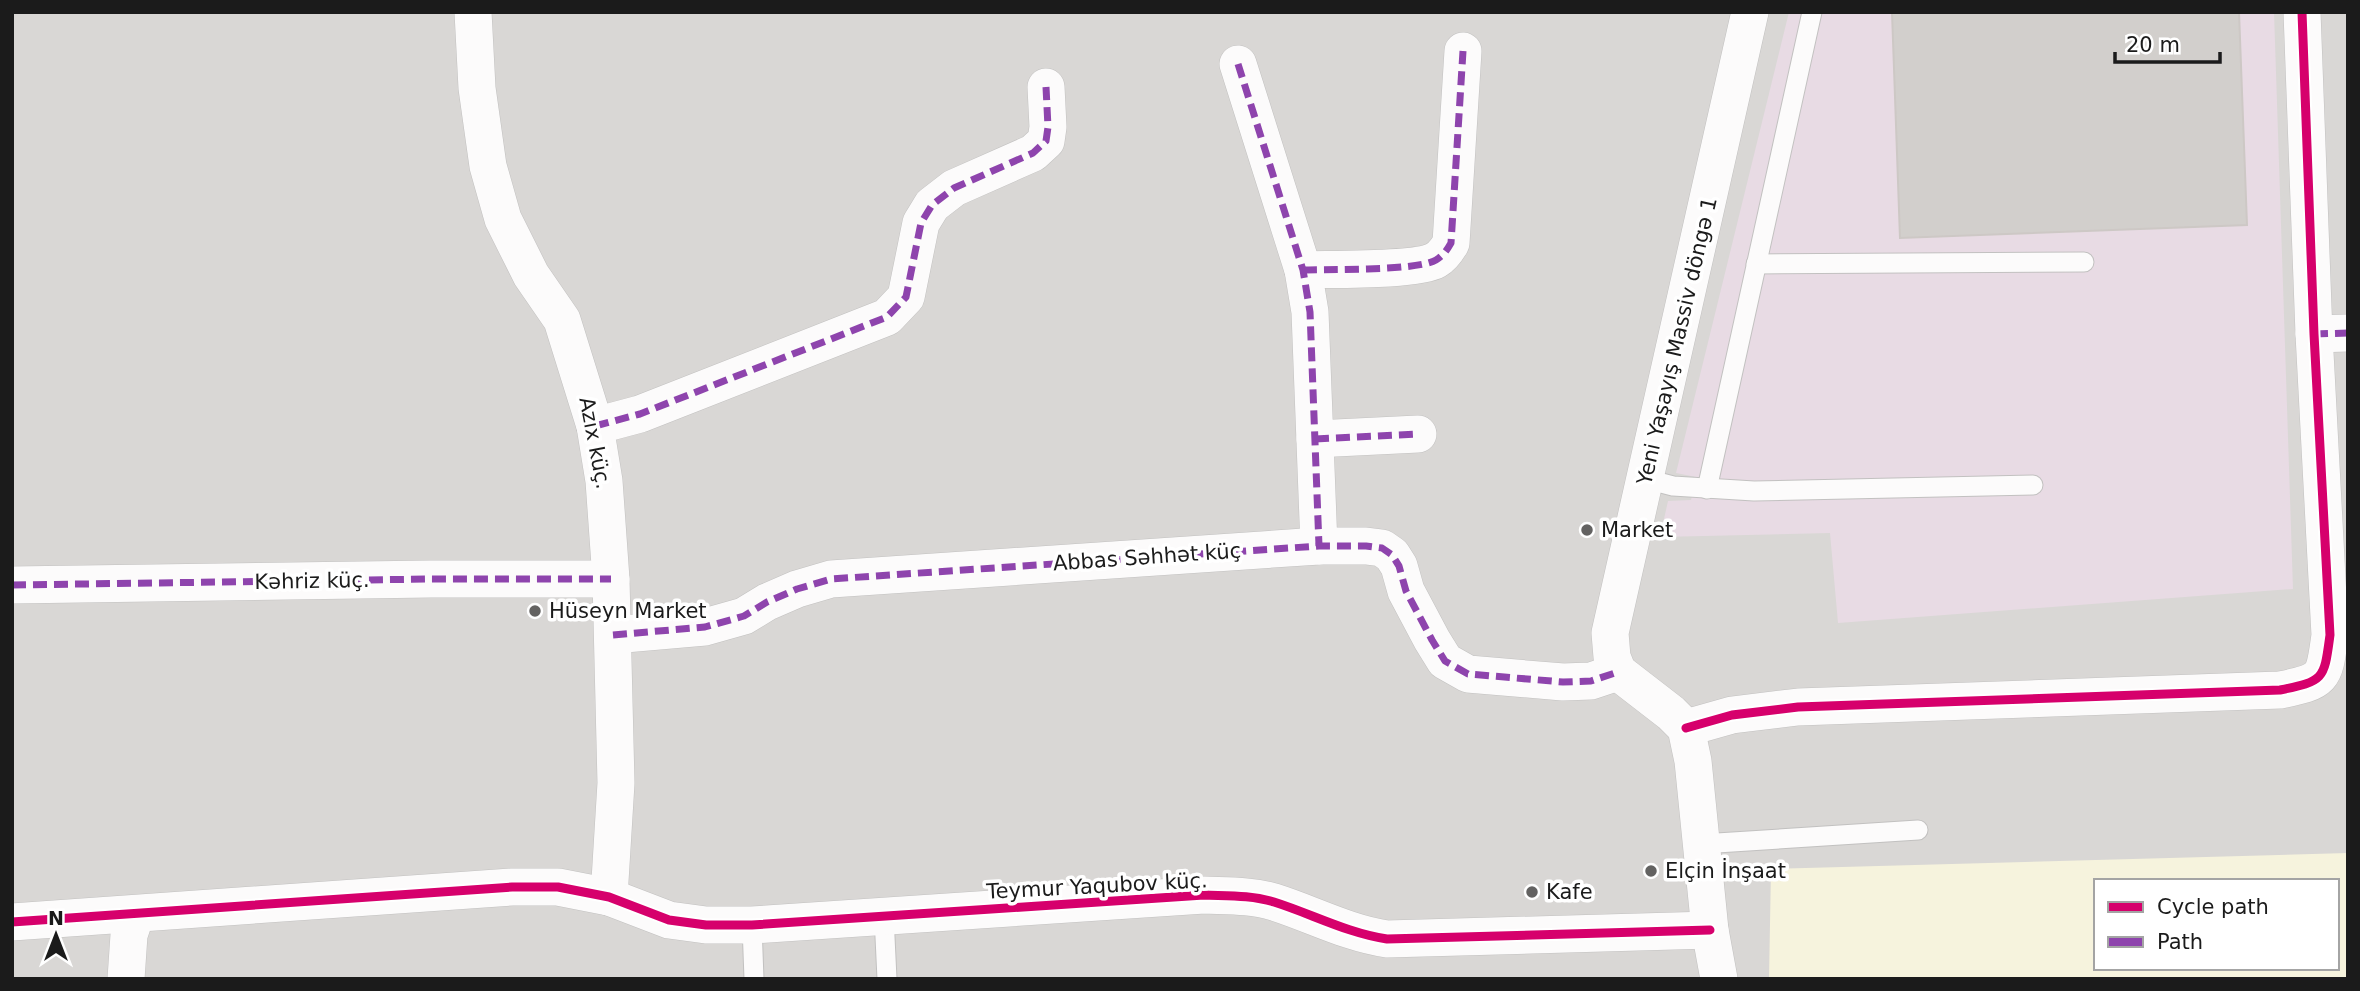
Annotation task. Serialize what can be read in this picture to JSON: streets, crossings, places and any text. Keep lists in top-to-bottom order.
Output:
{
  "streets": {
    "street": [
      "Yeni Yaşayış Massiv döngə 1",
      "Azıx küç.",
      "Abbas Səhhət küç",
      "Kəhriz küç.",
      "Teymur Yaqubov küç."
    ]
  },
  "crossings": [
    ["Yeni Yaşayış Massiv döngə 1", "Abbas Səhhət küç"],
    ["Azıx küç.", "Abbas Səhhət küç"],
    ["Azıx küç.", "Kəhriz küç."],
    ["Azıx küç.", "Teymur Yaqubov küç."]
  ],
  "places": [
    "Market",
    "Hüseyn Market",
    "Elçin İnşaat",
    "Kafe"
  ],
  "legend": ["Cycle path", "Path"],
  "scale_bar": "20 m",
  "north": "top"
}
